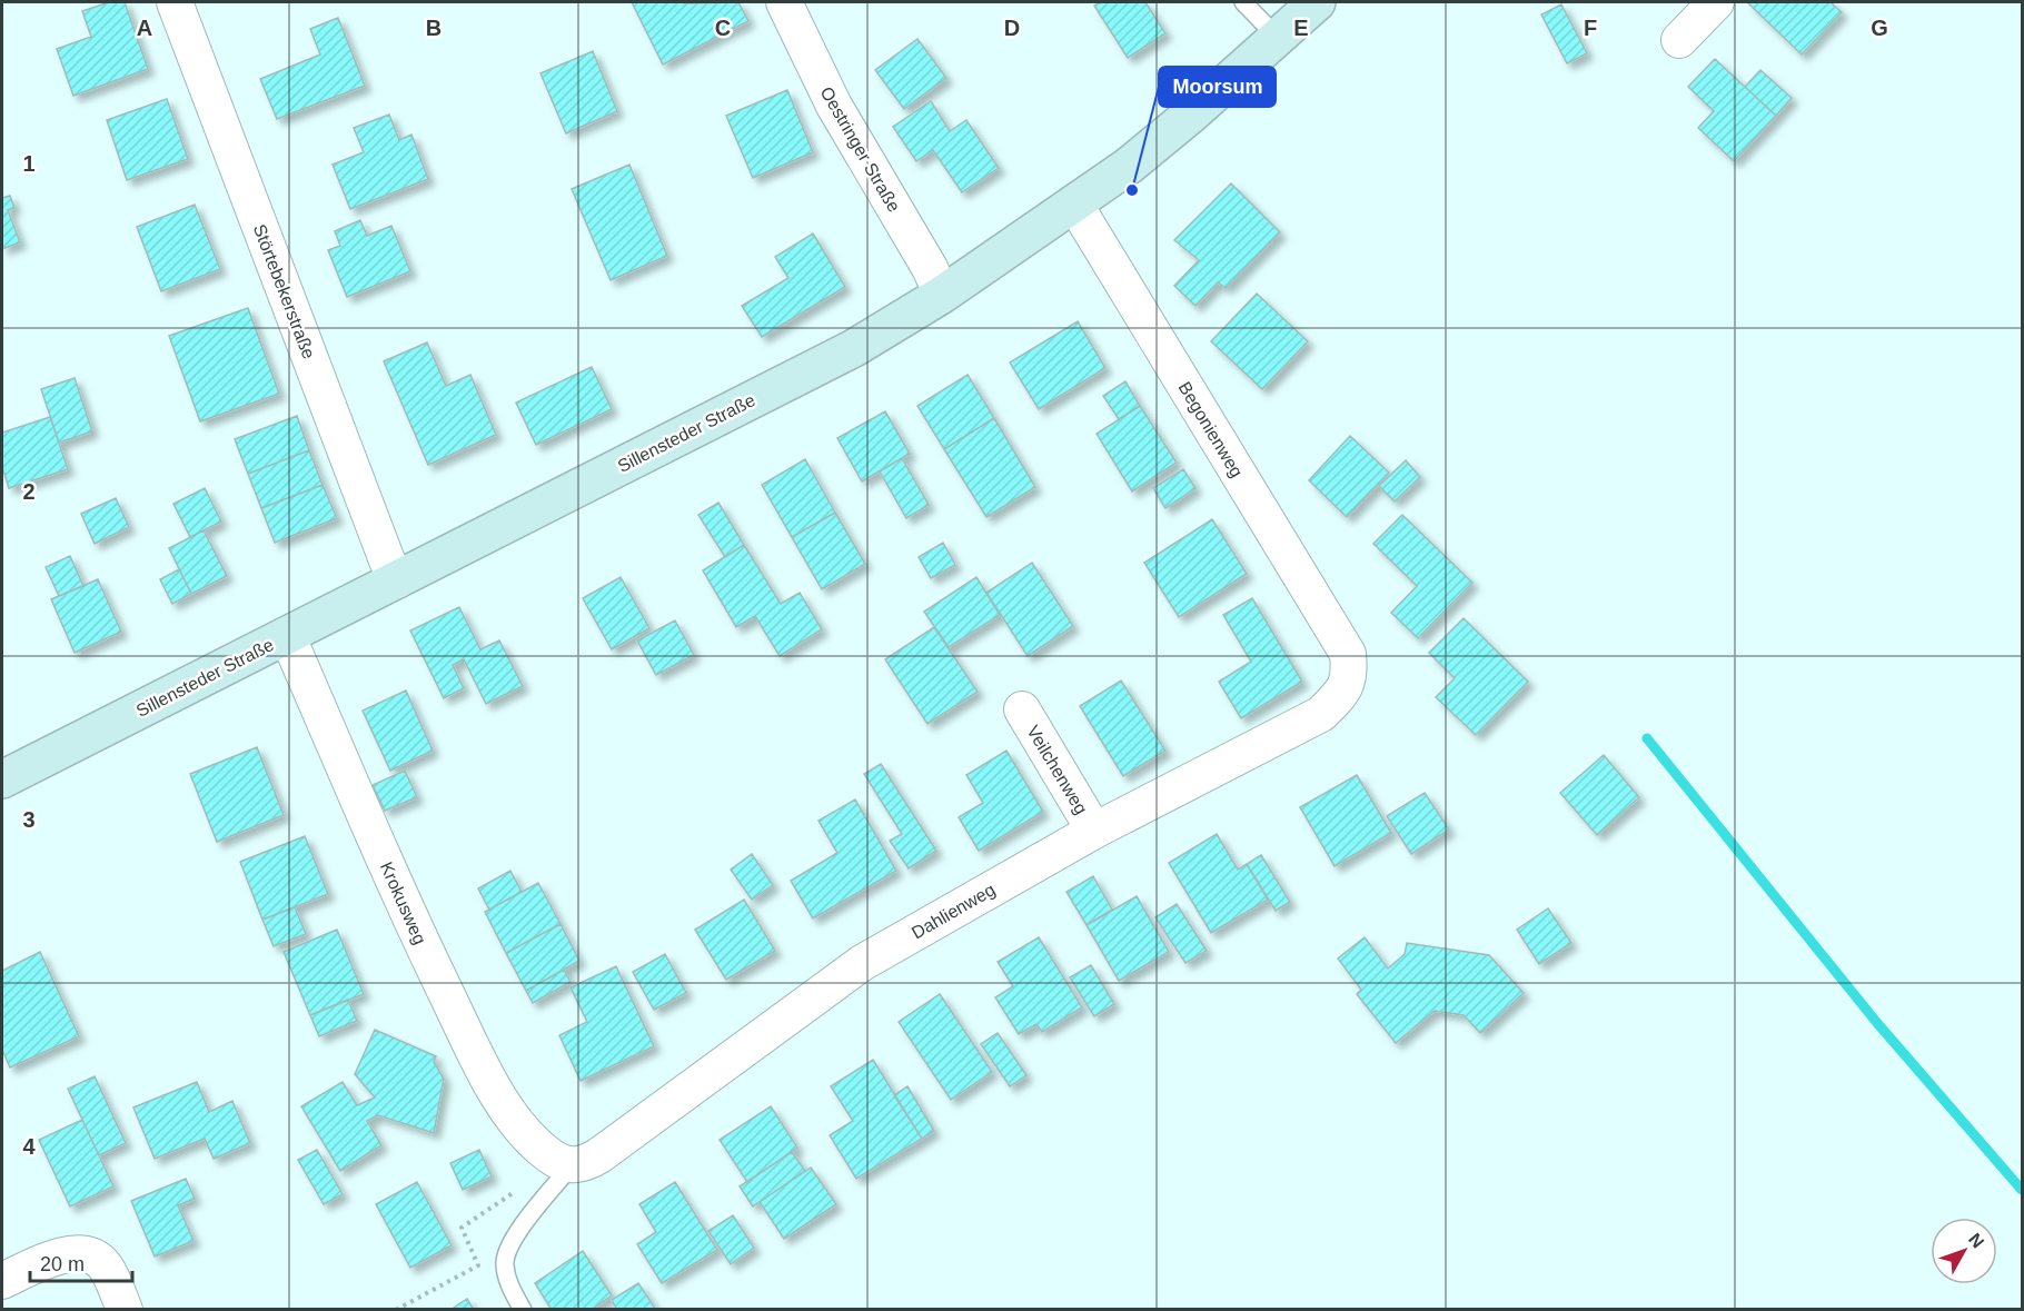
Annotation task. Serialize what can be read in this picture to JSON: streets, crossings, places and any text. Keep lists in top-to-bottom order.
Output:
{
  "streets": {
    "main road": ["Sillensteder Straße"],
    "street": [
      "Oestringer Straße",
      "Störtebekerstraße",
      "Begonienweg",
      "Veilchenweg",
      "Krokusweg",
      "Dahlienweg"
    ]
  },
  "crossings": [
    ["Oestringer Straße", "Sillensteder Straße"],
    ["Störtebekerstraße", "Sillensteder Straße"],
    ["Begonienweg", "Sillensteder Straße"],
    ["Begonienweg", "Dahlienweg"],
    ["Sillensteder Straße", "Krokusweg"],
    ["Veilchenweg", "Dahlienweg"],
    ["Krokusweg", "Dahlienweg"]
  ],
  "places": ["Moorsum"],
  "scale_bar": "20 m",
  "north": "top right",
  "grid": {
    "columns": [
      "A",
      "B",
      "C",
      "D",
      "E",
      "F",
      "G"
    ],
    "rows": [
      "1",
      "2",
      "3",
      "4"
    ]
  }
}
